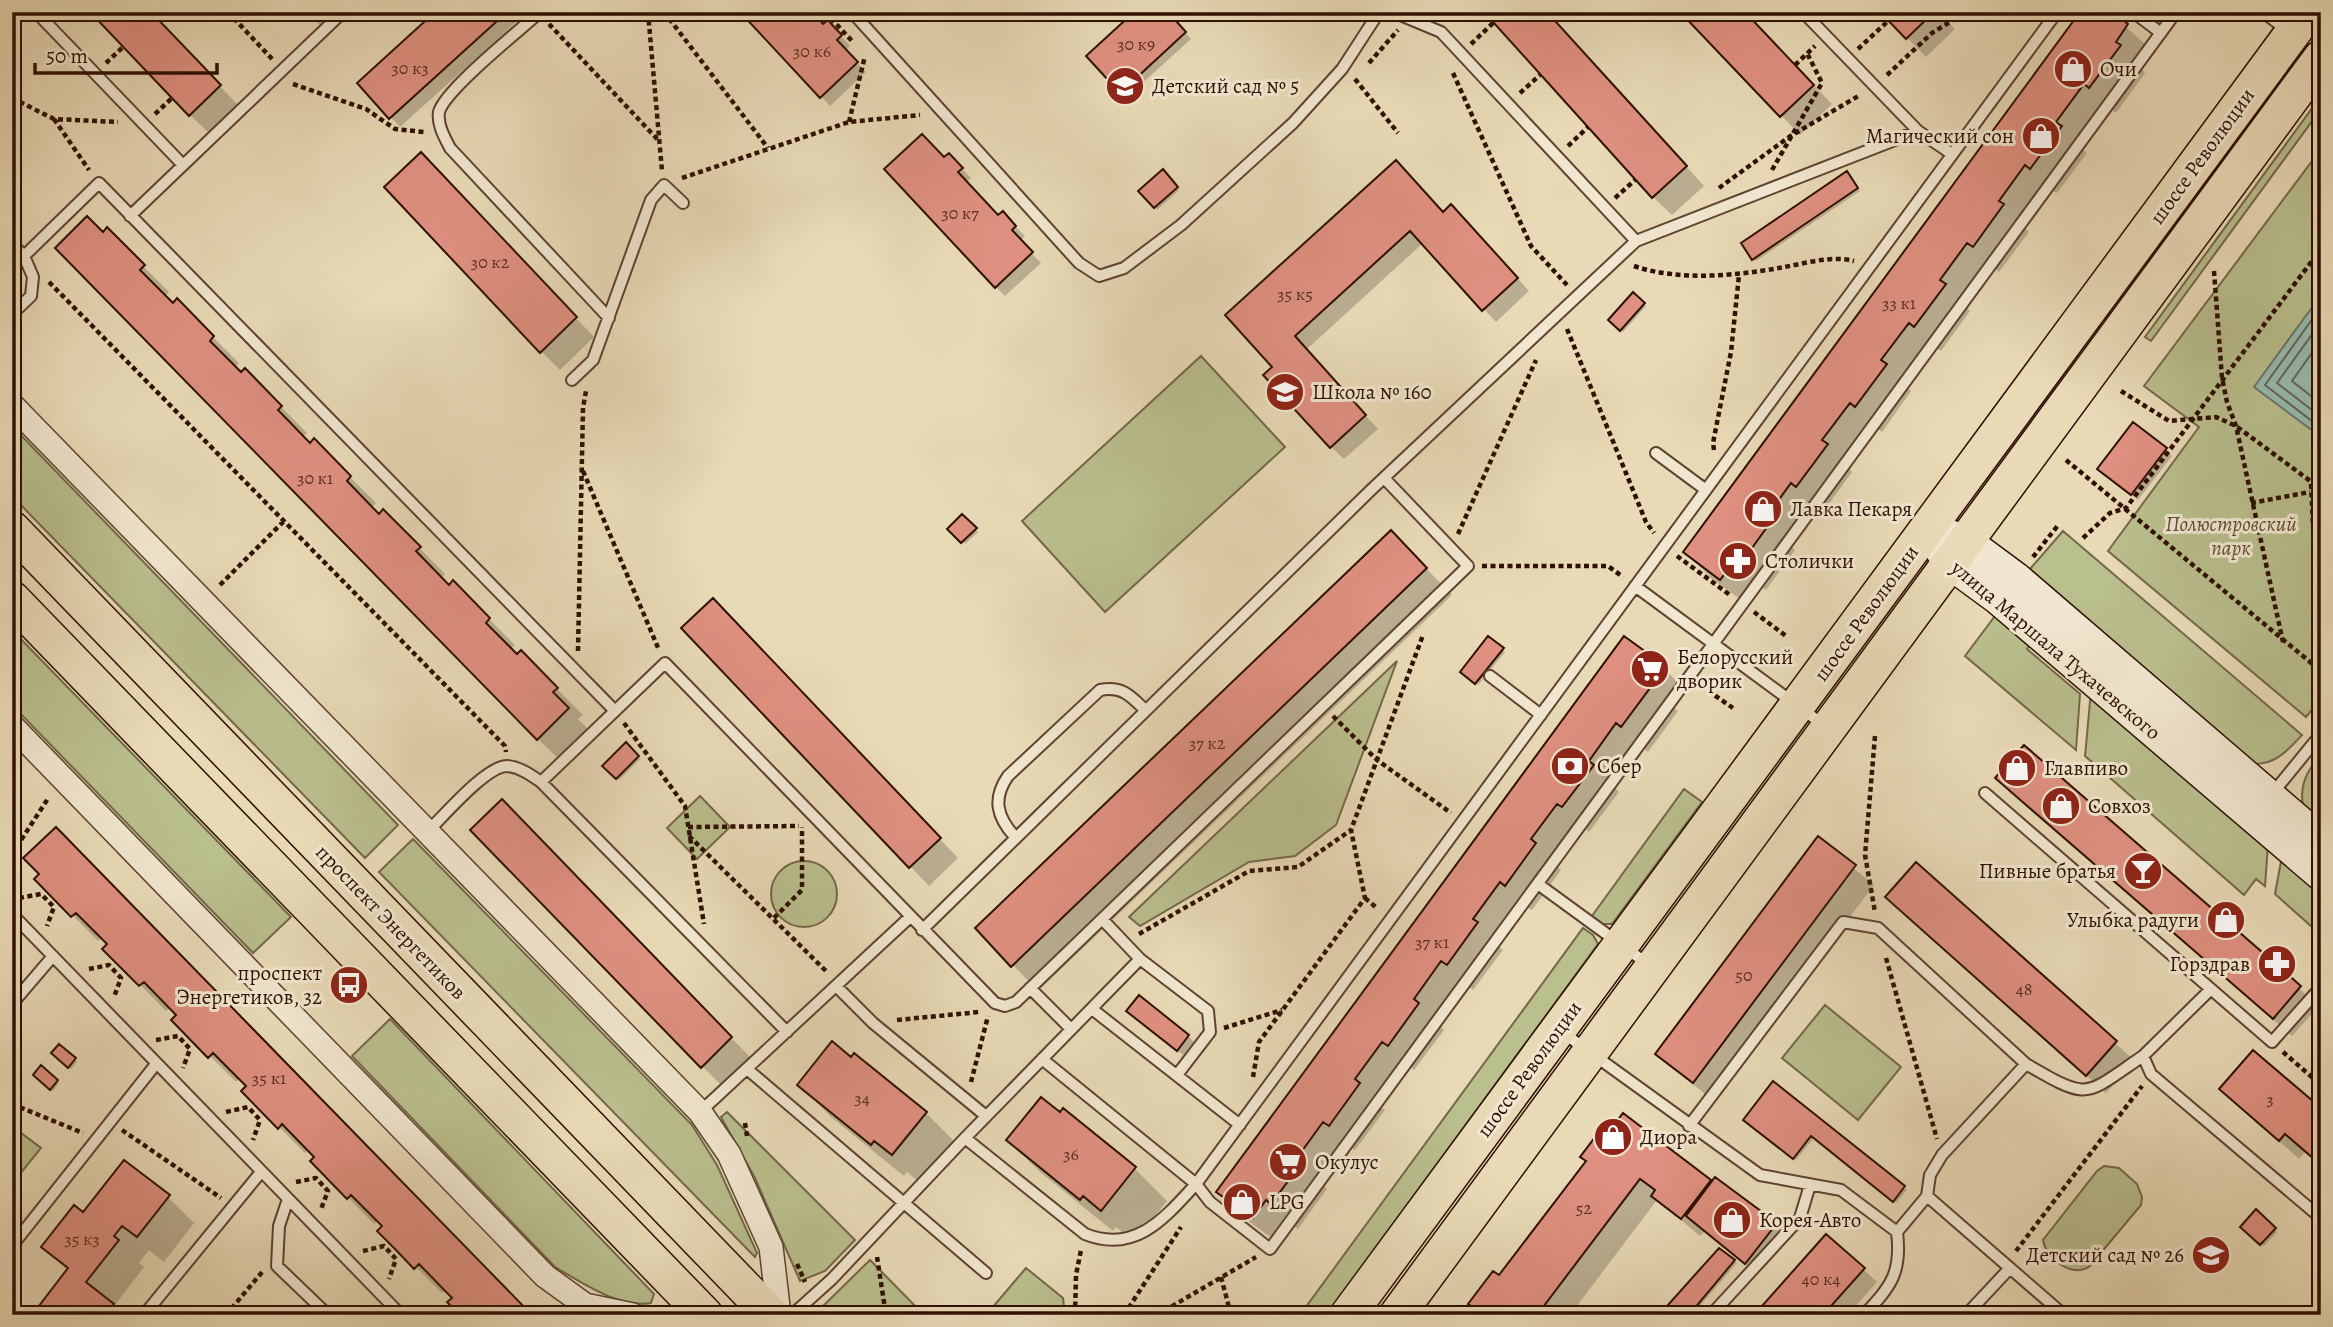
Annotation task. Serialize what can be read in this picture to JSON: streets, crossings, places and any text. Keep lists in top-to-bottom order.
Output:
{
  "streets": {
    "main road": ["шоссе Революции", "проспект Энергетиков"],
    "street": ["улица Маршала Тухачевского"]
  },
  "crossings": [
    ["шоссе Революции", "улица Маршала Тухачевского"]
  ],
  "parks": ["Полюстровский парк"],
  "places": {
    "shop": [
      "Очи",
      "Магический сон",
      "Лавка Пекаря",
      "Главпиво",
      "Совхоз",
      "Улыбка радуги",
      "Диора",
      "LPG",
      "Корея-Авто"
    ],
    "school or university": ["Детский сад № 5", "Школа № 160", "Детский сад № 26"],
    "pharmacy": ["Столички", "Горздрав"],
    "supermarket": ["Белорусский дворик", "Окулус"],
    "bank": ["Сбер"],
    "bar": ["Пивные братья"],
    "bus stop": ["проспект Энергетиков, 32"]
  },
  "house_numbers": [
    "30 к9",
    "30 к6",
    "30 к3",
    "30 к7",
    "30 к2",
    "35 к5",
    "33 к1",
    "30 к1",
    "37 к2",
    "37 к1",
    "50",
    "48",
    "35 к1",
    "34",
    "3",
    "36",
    "52",
    "35 к3",
    "40 к4"
  ],
  "scale_bar": "50 m"
}
